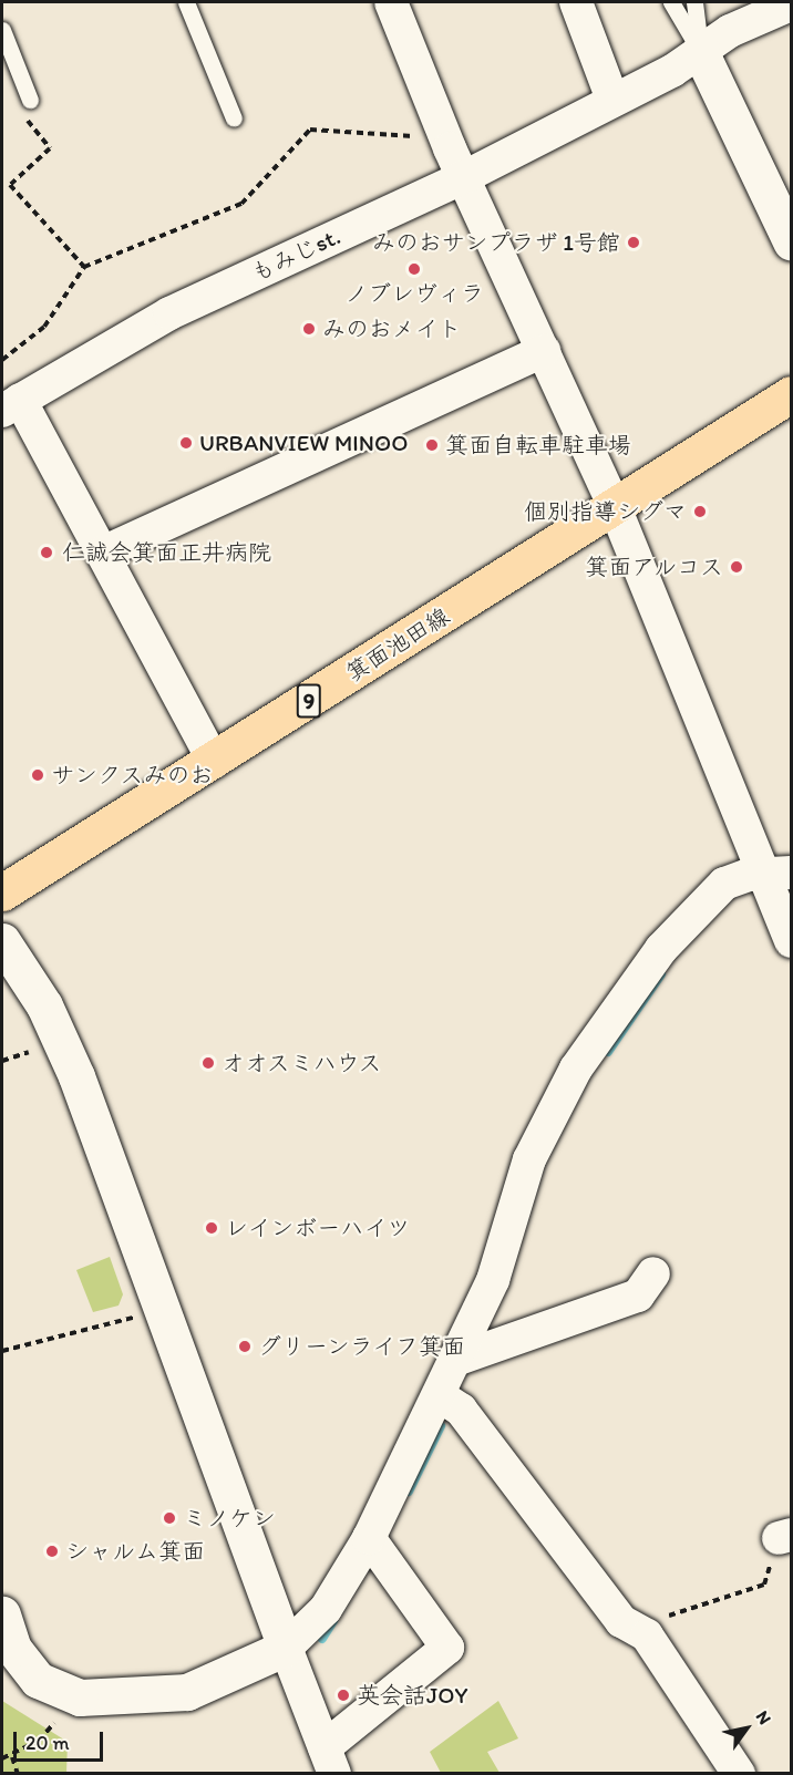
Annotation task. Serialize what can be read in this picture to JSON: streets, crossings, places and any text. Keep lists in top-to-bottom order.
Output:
{
  "streets": {
    "main road": ["箕面池田線", "9"],
    "street": ["もみじst."]
  },
  "places": [
    "みのおサンプラザ 1号館",
    "ノブレヴィラ",
    "みのおメイト",
    "URBANVIEW MINOO",
    "箕面自転車駐車場",
    "個別指導シグマ",
    "仁誠会箕面正井病院",
    "箕面アルコス",
    "サンクスみのお",
    "オオスミハウス",
    "レインボーハイツ",
    "グリーンライフ箕面",
    "ミノケン",
    "シャルム箕面",
    "英会話JOY"
  ],
  "scale_bar": "20 m",
  "north": "top right"
}
